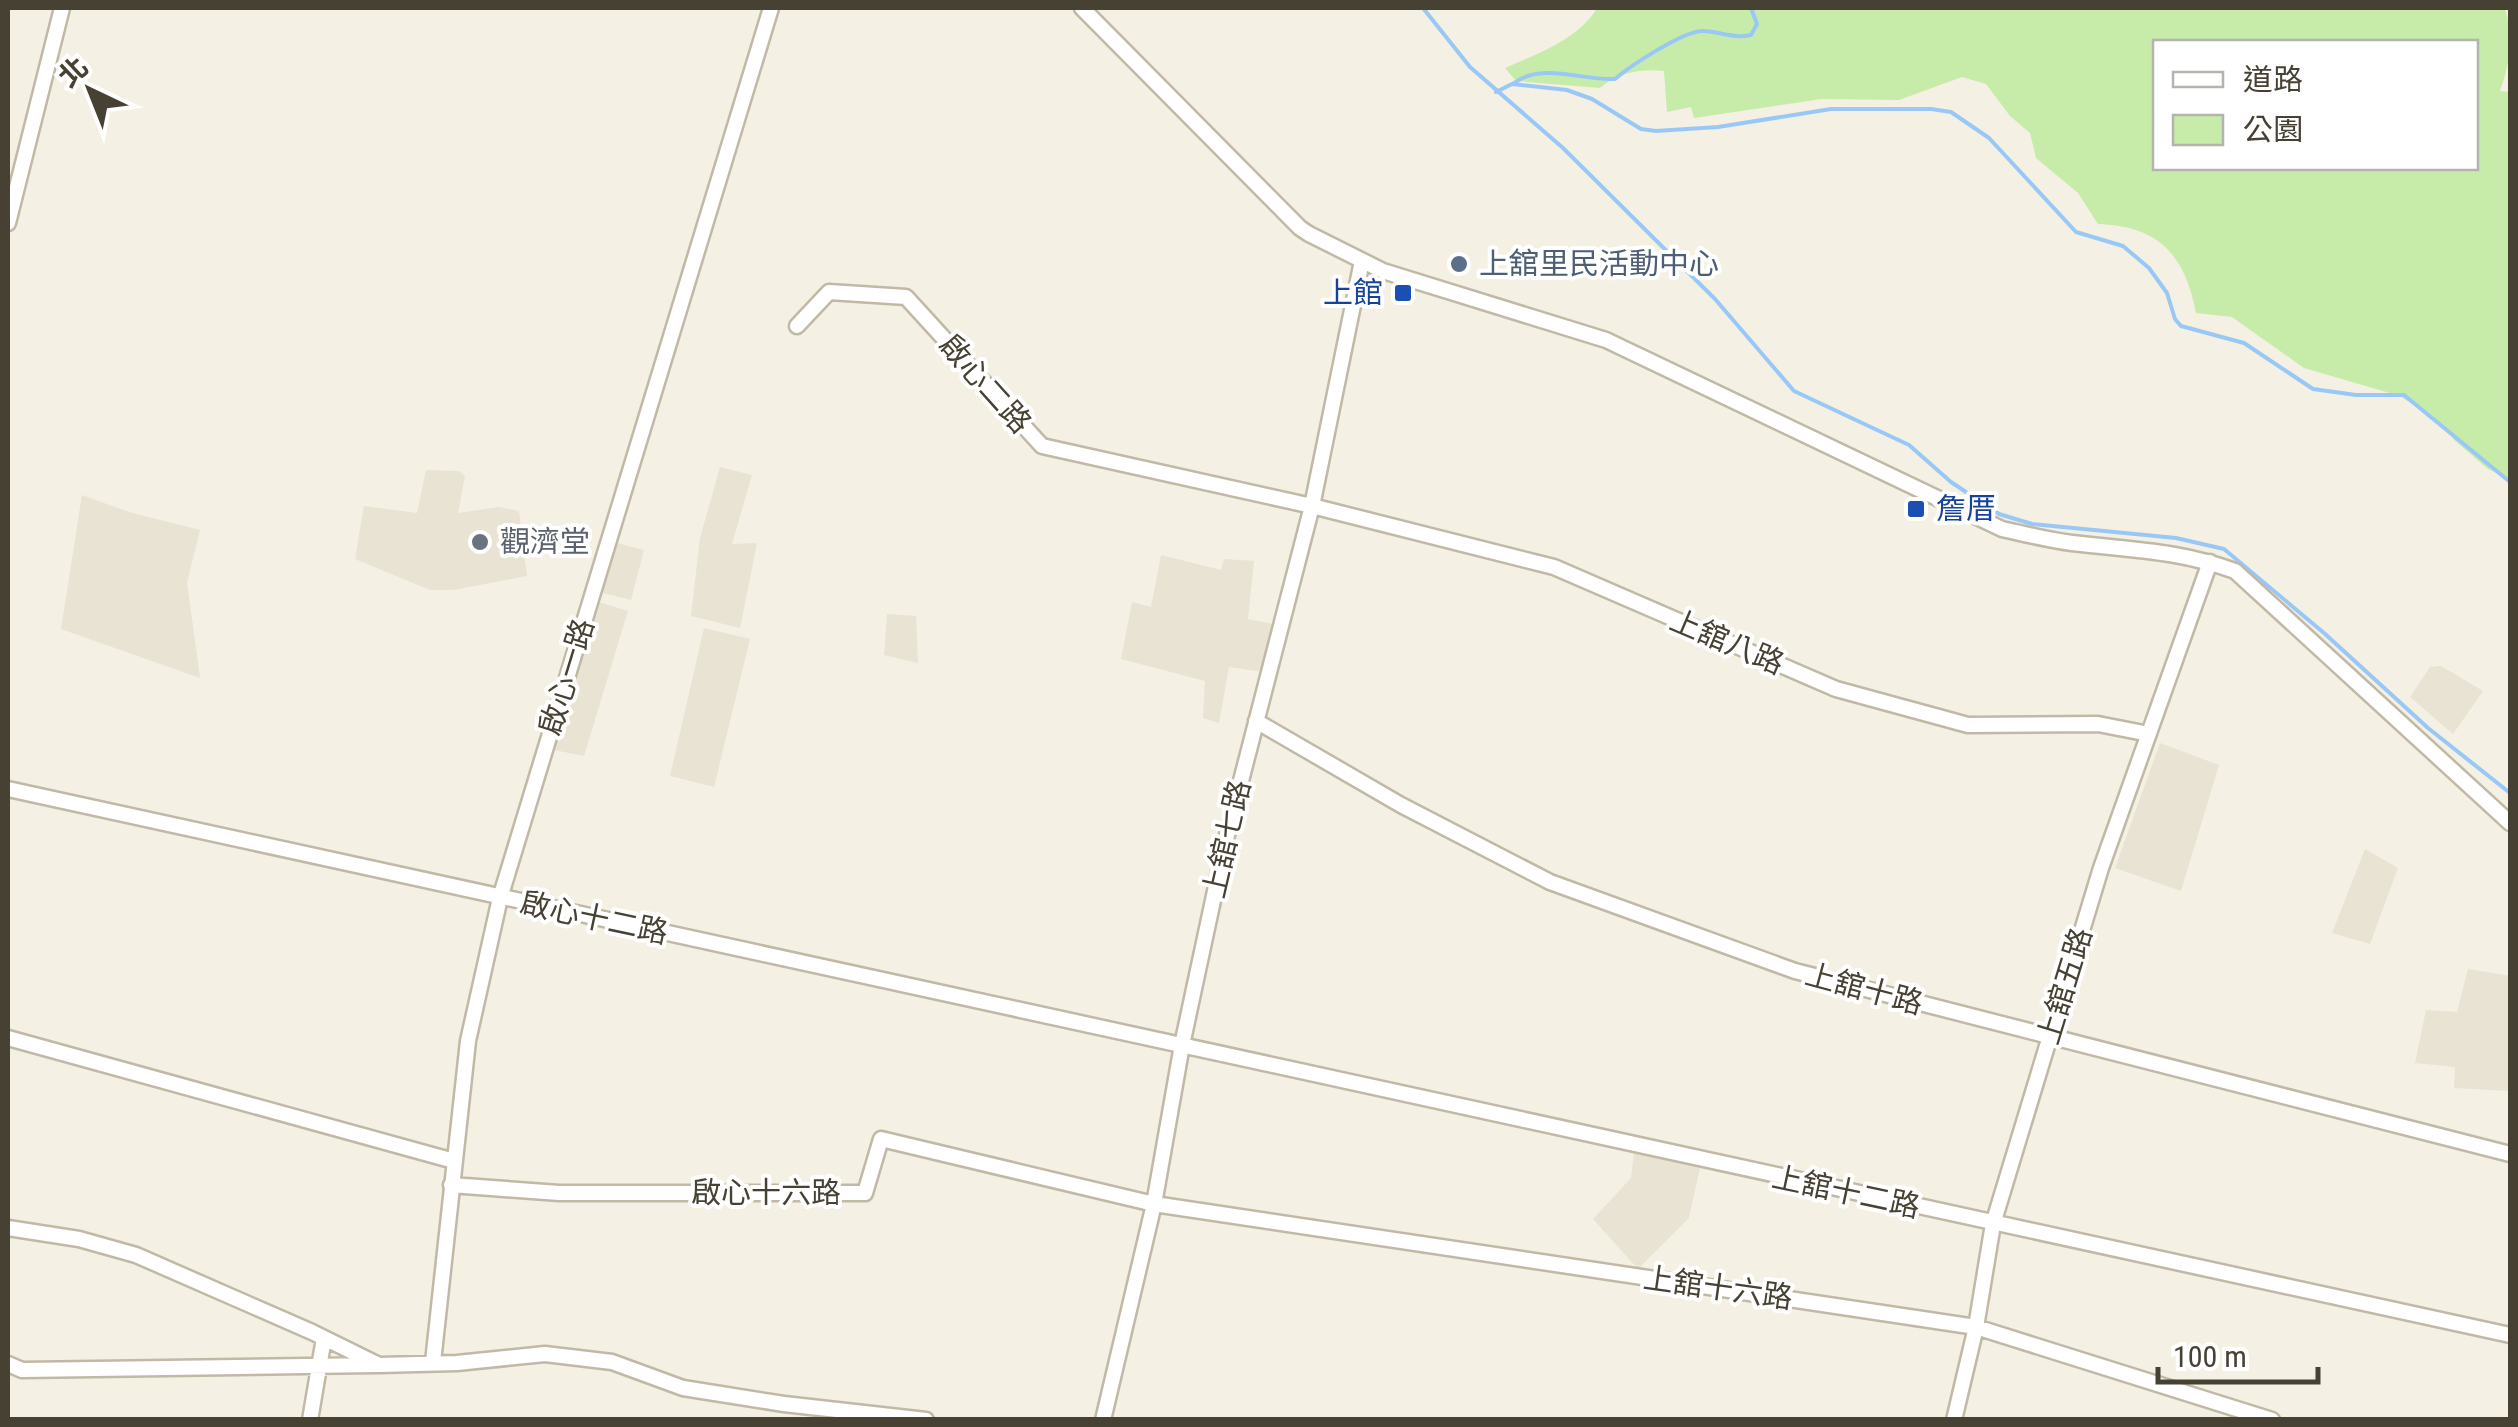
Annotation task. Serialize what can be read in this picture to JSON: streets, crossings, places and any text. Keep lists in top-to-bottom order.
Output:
{
  "streets": {
    "street": [
      "啟心二路",
      "上舘八路",
      "啟心一路",
      "上舘七路",
      "啟心十二路",
      "上舘五路",
      "上舘十路",
      "上舘十二路",
      "啟心十六路",
      "上舘十六路"
    ]
  },
  "crossings": [
    ["啟心二路", "上舘八路"],
    ["啟心二路", "上舘七路"],
    ["上舘八路", "上舘七路"],
    ["上舘八路", "上舘五路"],
    ["啟心一路", "啟心十二路"],
    ["啟心一路", "啟心十六路"],
    ["上舘七路", "啟心十二路"],
    ["上舘七路", "上舘十路"],
    ["上舘七路", "上舘十二路"],
    ["上舘七路", "啟心十六路"],
    ["上舘七路", "上舘十六路"],
    ["啟心十二路", "上舘十二路"],
    ["上舘五路", "上舘十路"],
    ["上舘五路", "上舘十二路"],
    ["上舘五路", "上舘十六路"],
    ["啟心十六路", "上舘十六路"]
  ],
  "places": {
    "other": ["上舘里民活動中心", "觀濟堂"],
    "transit": ["上館", "詹厝"]
  },
  "legend": ["道路", "公園"],
  "scale_bar": "100 m",
  "north": "top left"
}
